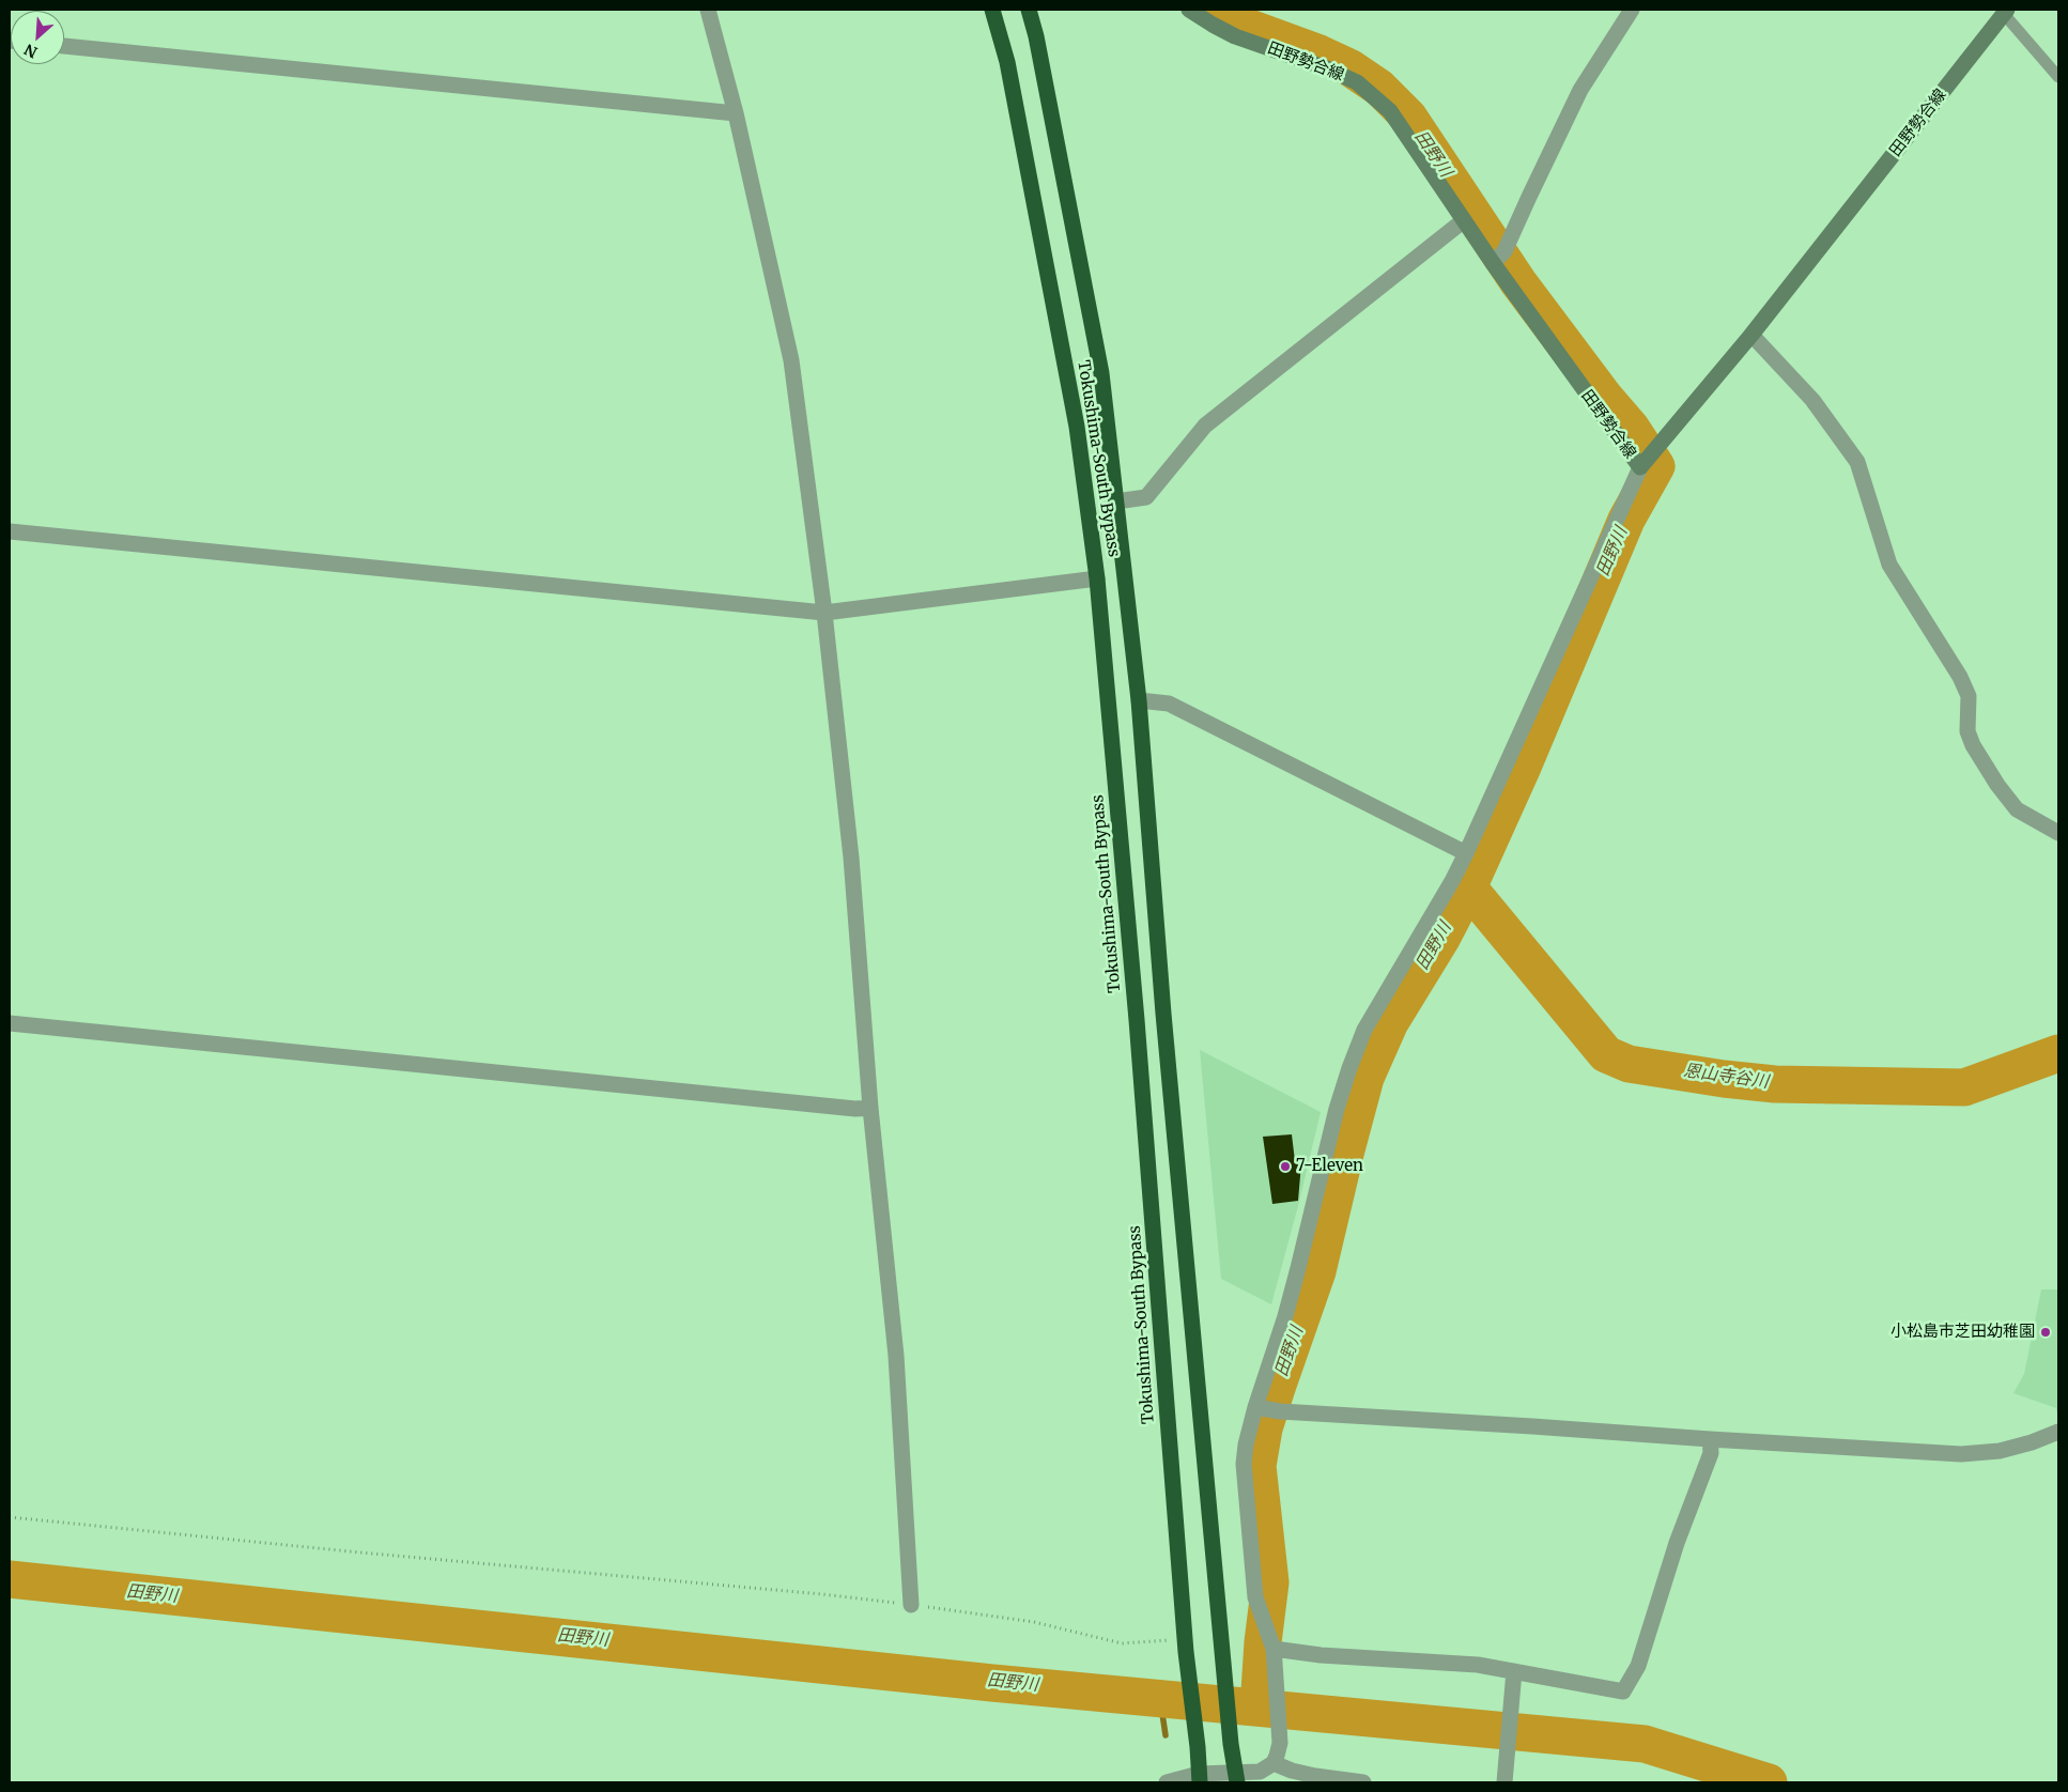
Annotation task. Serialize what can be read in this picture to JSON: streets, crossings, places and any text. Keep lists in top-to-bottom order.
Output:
{
  "streets": {
    "highway": ["Tokushima-South Bypass"],
    "main road": ["田野勢合線"]
  },
  "water": ["田野川", "恩山寺谷川"],
  "places": ["7-Eleven", "小松島市芝田幼稚園"],
  "north": "bottom left"
}
